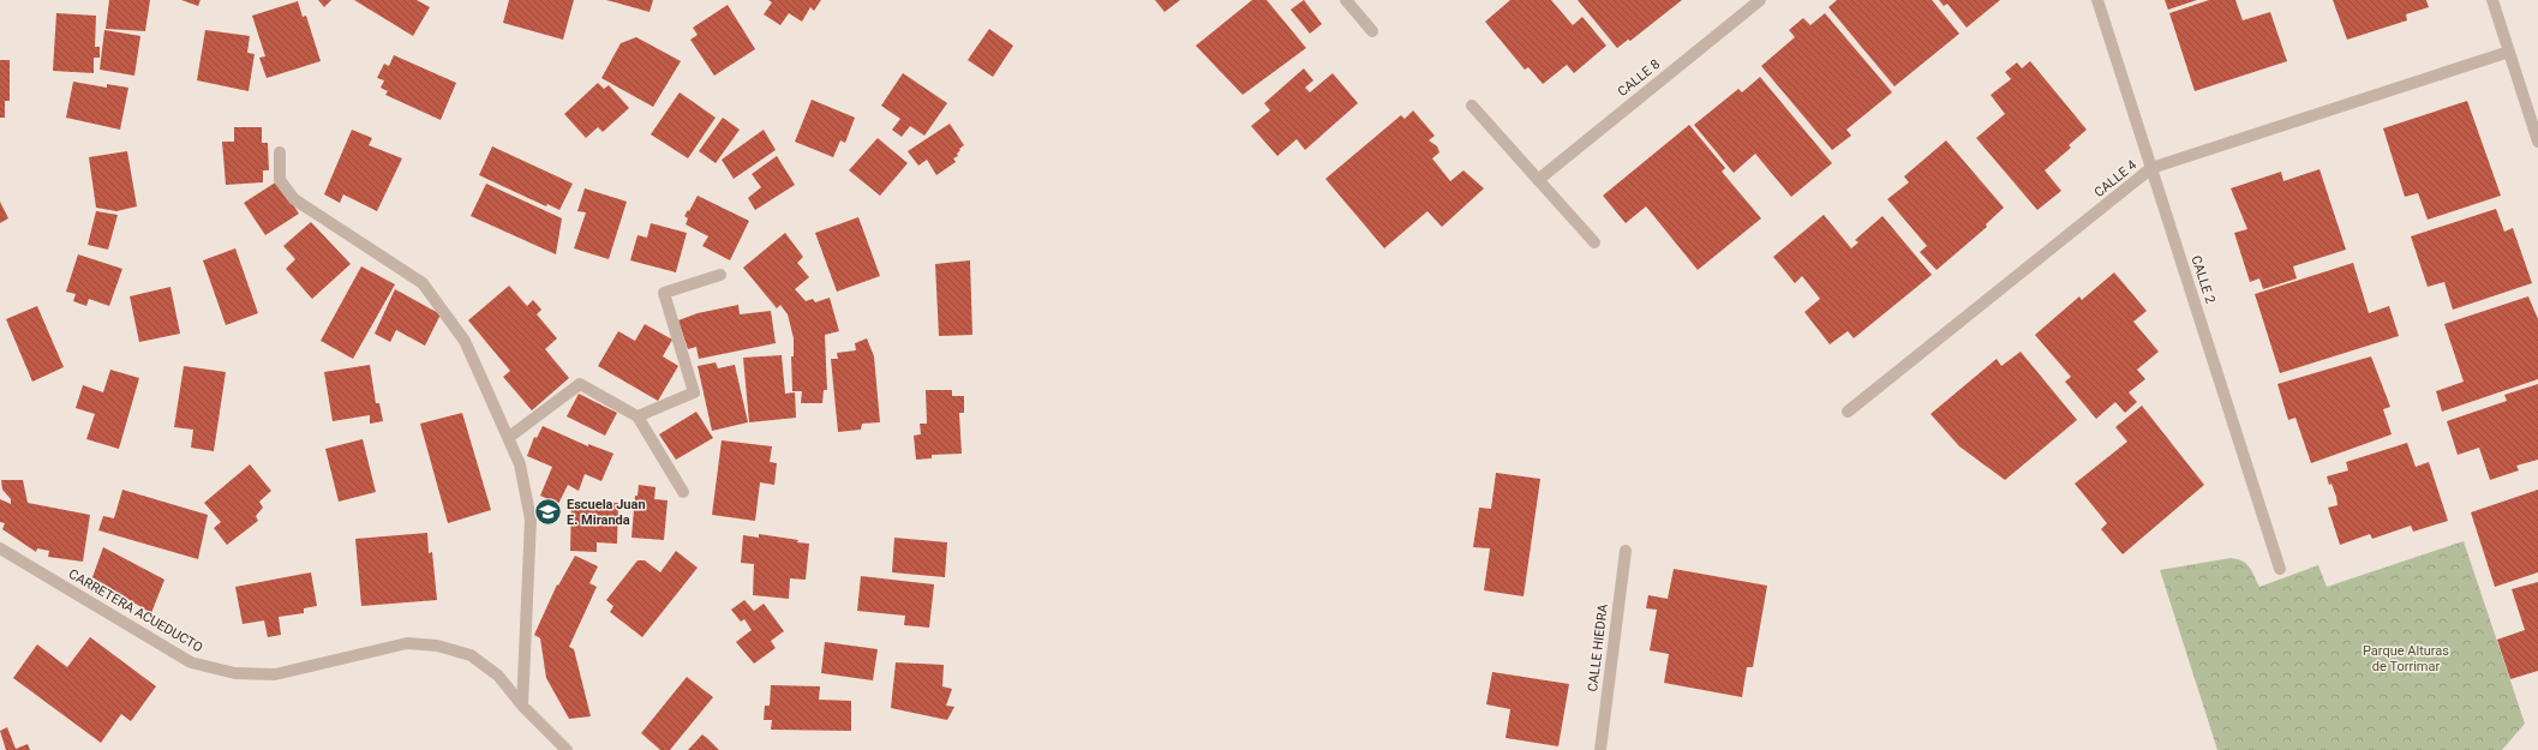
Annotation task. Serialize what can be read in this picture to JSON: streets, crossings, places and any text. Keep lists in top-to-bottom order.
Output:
{
  "streets": {
    "street": [
      "CALLE 8",
      "CALLE 4",
      "CALLE 2",
      "CARRETERA ACUEDUCTO",
      "CALLE HIEDRA"
    ]
  },
  "crossings": [
    ["CALLE 4", "CALLE 2"]
  ],
  "parks": ["Parque Alturas de Torrimar"],
  "places": {
    "school or university": ["Escuela Juan E. Miranda"]
  }
}
